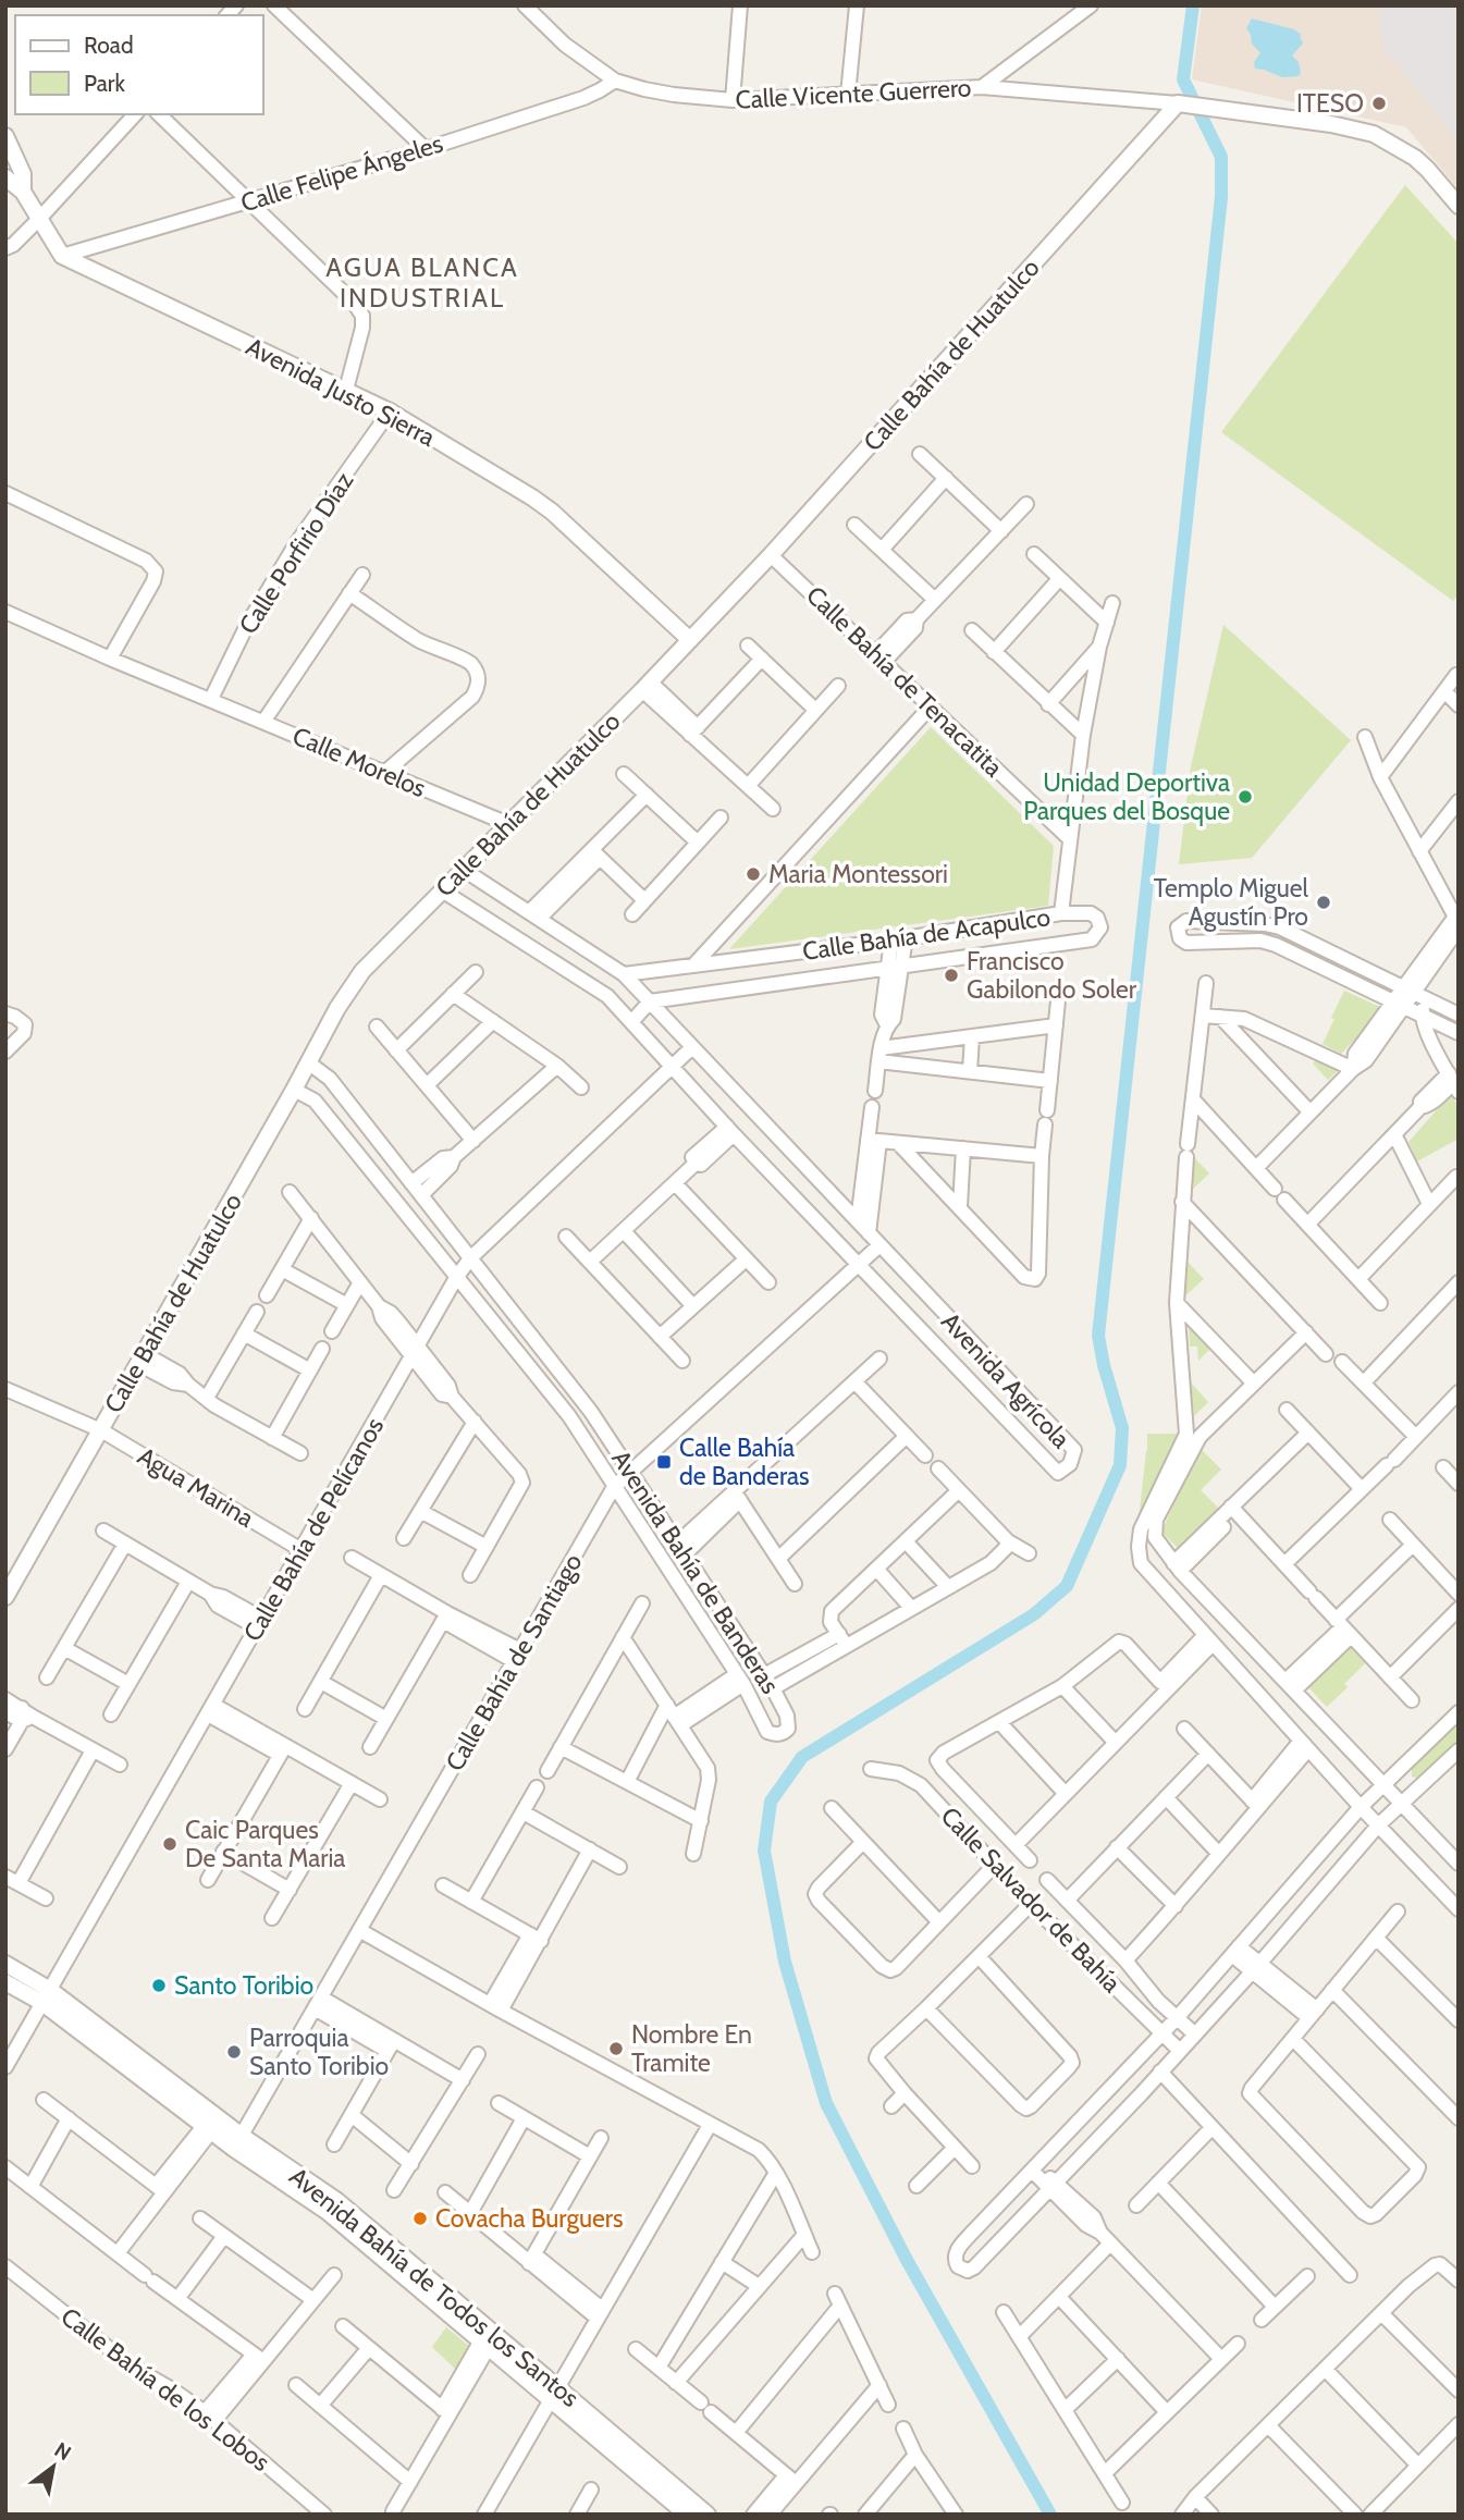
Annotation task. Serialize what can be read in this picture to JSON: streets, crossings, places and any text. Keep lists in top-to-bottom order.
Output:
{
  "streets": {
    "street": [
      "Calle Vicente Guerrero",
      "Calle Felipe Ángeles",
      "Calle Bahía de Huatulco",
      "Avenida Justo Sierra",
      "Calle Porfirio Díaz",
      "Calle Bahía de Tenacatita",
      "Calle Morelos",
      "Calle Bahía de Acapulco",
      "Avenida Agrícola",
      "Agua Marina",
      "Calle Bahía de Pelícanos",
      "Avenida Bahía de Banderas",
      "Calle Bahía de Santiago",
      "Calle Salvador de Bahía",
      "Avenida Bahía de Todos los Santos",
      "Calle Bahía de los Lobos"
    ]
  },
  "crossings": [
    ["Calle Vicente Guerrero", "Calle Felipe Ángeles"],
    ["Calle Vicente Guerrero", "Calle Bahía de Huatulco"],
    ["Calle Felipe Ángeles", "Avenida Justo Sierra"],
    ["Calle Bahía de Huatulco", "Avenida Justo Sierra"],
    ["Calle Bahía de Huatulco", "Calle Bahía de Tenacatita"],
    ["Calle Bahía de Huatulco", "Calle Morelos"],
    ["Calle Bahía de Huatulco", "Avenida Agrícola"],
    ["Calle Bahía de Huatulco", "Agua Marina"],
    ["Calle Bahía de Huatulco", "Avenida Bahía de Banderas"],
    ["Avenida Justo Sierra", "Calle Porfirio Díaz"],
    ["Calle Porfirio Díaz", "Calle Morelos"],
    ["Calle Bahía de Acapulco", "Avenida Agrícola"],
    ["Avenida Agrícola", "Calle Bahía de Pelícanos"],
    ["Avenida Agrícola", "Calle Bahía de Santiago"],
    ["Agua Marina", "Calle Bahía de Pelícanos"],
    ["Calle Bahía de Pelícanos", "Avenida Bahía de Banderas"],
    ["Calle Bahía de Pelícanos", "Avenida Bahía de Todos los Santos"],
    ["Avenida Bahía de Banderas", "Calle Bahía de Santiago"],
    ["Calle Bahía de Santiago", "Avenida Bahía de Todos los Santos"]
  ],
  "districts": ["AGUA BLANCA INDUSTRIAL"],
  "places": {
    "other": [
      "ITESO",
      "Unidad Deportiva Parques del Bosque",
      "Maria Montessori",
      "Templo Miguel Agustín Pro",
      "Francisco Gabilondo Soler",
      "Caic Parques De Santa Maria",
      "Santo Toribio",
      "Nombre En Tramite",
      "Parroquia Santo Toribio",
      "Covacha Burguers"
    ],
    "transit": ["Calle Bahía de Banderas"]
  },
  "legend": ["Road", "Park"],
  "north": "top right"
}
